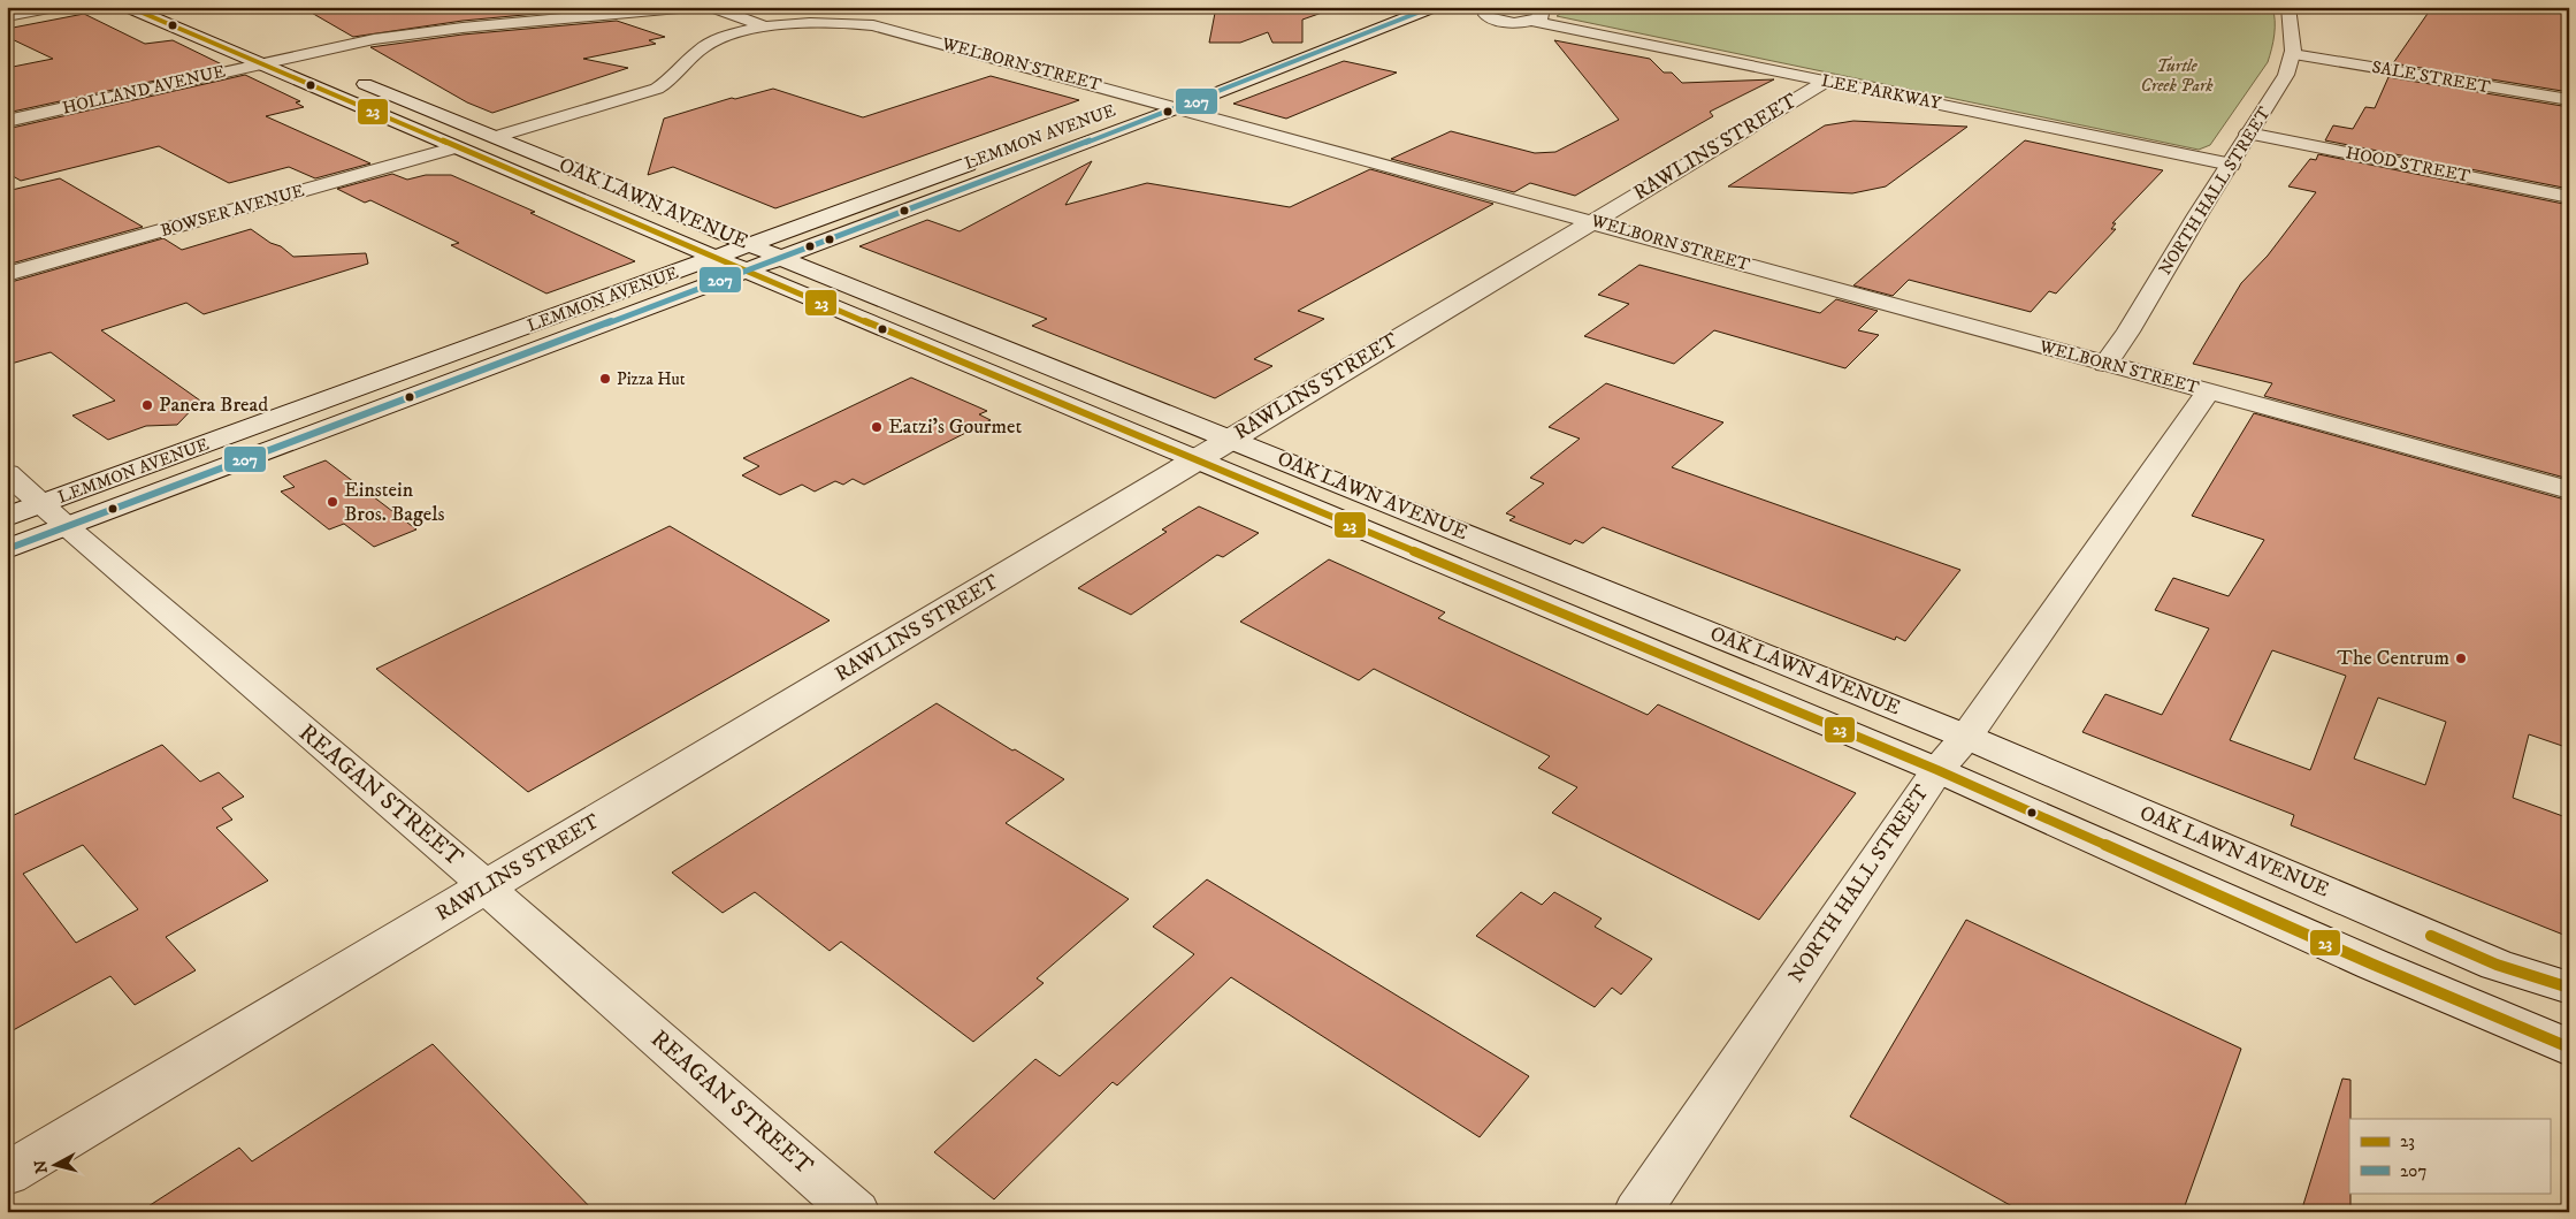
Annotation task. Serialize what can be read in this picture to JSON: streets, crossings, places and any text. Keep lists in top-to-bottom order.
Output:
{
  "streets": {
    "street": [
      "WELBORN STREET",
      "SALE STREET",
      "HOLLAND AVENUE",
      "LEE PARKWAY",
      "LEMMON AVENUE",
      "RAWLINS STREET",
      "HOOD STREET",
      "NORTH HALL STREET",
      "OAK LAWN AVENUE",
      "BOWSER AVENUE",
      "REAGAN STREET"
    ]
  },
  "crossings": [
    ["WELBORN STREET", "LEMMON AVENUE"],
    ["WELBORN STREET", "RAWLINS STREET"],
    ["WELBORN STREET", "NORTH HALL STREET"],
    ["SALE STREET", "NORTH HALL STREET"],
    ["HOLLAND AVENUE", "OAK LAWN AVENUE"],
    ["LEE PARKWAY", "RAWLINS STREET"],
    ["LEE PARKWAY", "NORTH HALL STREET"],
    ["LEMMON AVENUE", "OAK LAWN AVENUE"],
    ["LEMMON AVENUE", "REAGAN STREET"],
    ["RAWLINS STREET", "OAK LAWN AVENUE"],
    ["RAWLINS STREET", "REAGAN STREET"],
    ["HOOD STREET", "NORTH HALL STREET"],
    ["NORTH HALL STREET", "OAK LAWN AVENUE"],
    ["OAK LAWN AVENUE", "BOWSER AVENUE"]
  ],
  "parks": ["Turtle Creek Park"],
  "places": [
    "Pizza Hut",
    "Panera Bread",
    "Eatzi's Gourmet",
    "Einstein Bros. Bagels",
    "The Centrum"
  ],
  "lines": ["transit line 23", "transit line 207"],
  "legend": ["23", "207"],
  "north": "left"
}
